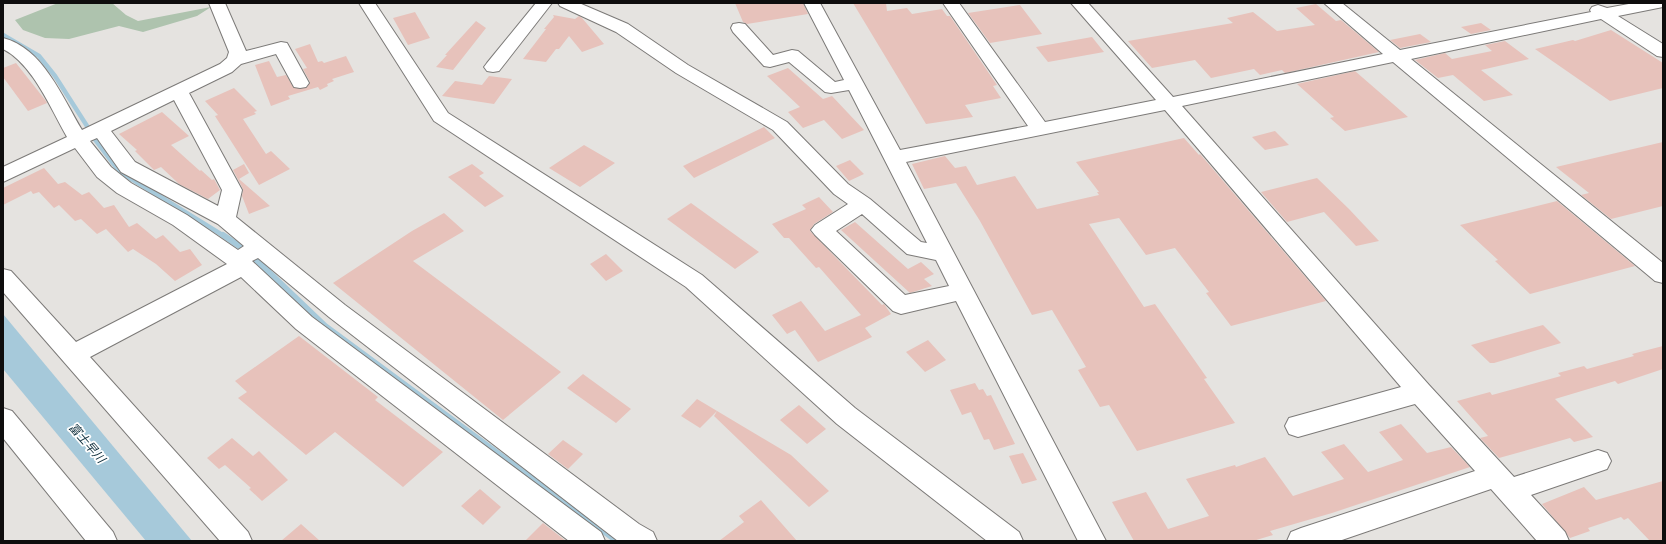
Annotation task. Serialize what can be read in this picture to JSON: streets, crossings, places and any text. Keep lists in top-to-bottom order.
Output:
{
  "water": ["富士早川"]
}
